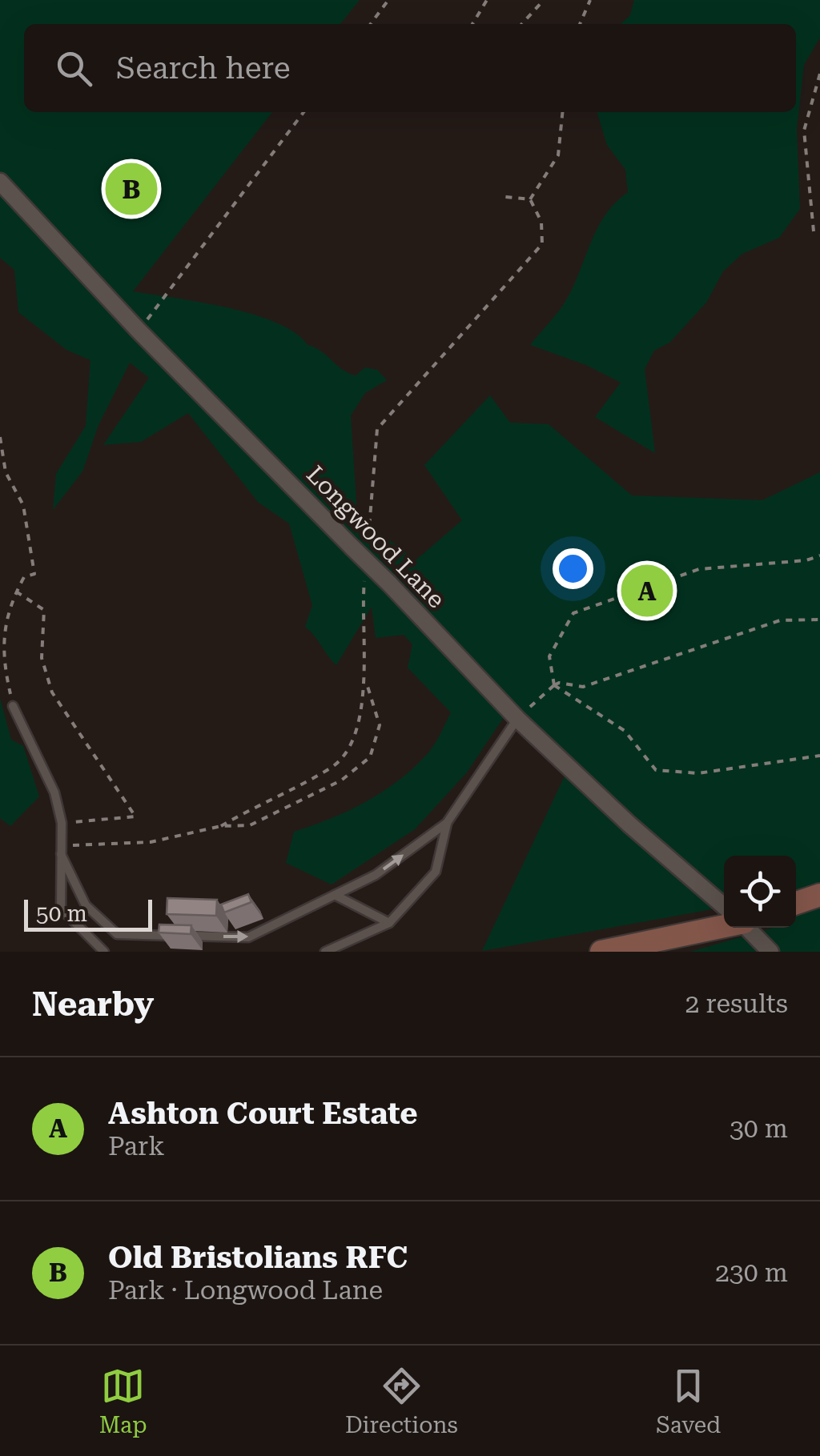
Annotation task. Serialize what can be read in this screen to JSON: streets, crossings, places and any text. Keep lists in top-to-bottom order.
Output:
{
  "streets": {
    "street": ["Longwood Lane"]
  },
  "scale_bar": "50 m",
  "page": {
    "search": "Search here",
    "pins": ["B", "A"],
    "scale": "50 m",
    "heading": ["Nearby", "2 results"],
    "list": [
      {
        "mark": "A",
        "name": "Ashton Court Estate",
        "note": "Park",
        "value": "30 m"
      },
      {
        "mark": "B",
        "name": "Old Bristolians RFC",
        "note": "Park · Longwood Lane",
        "value": "230 m"
      }
    ],
    "nav": ["Map", "Directions", "Saved"]
  }
}
